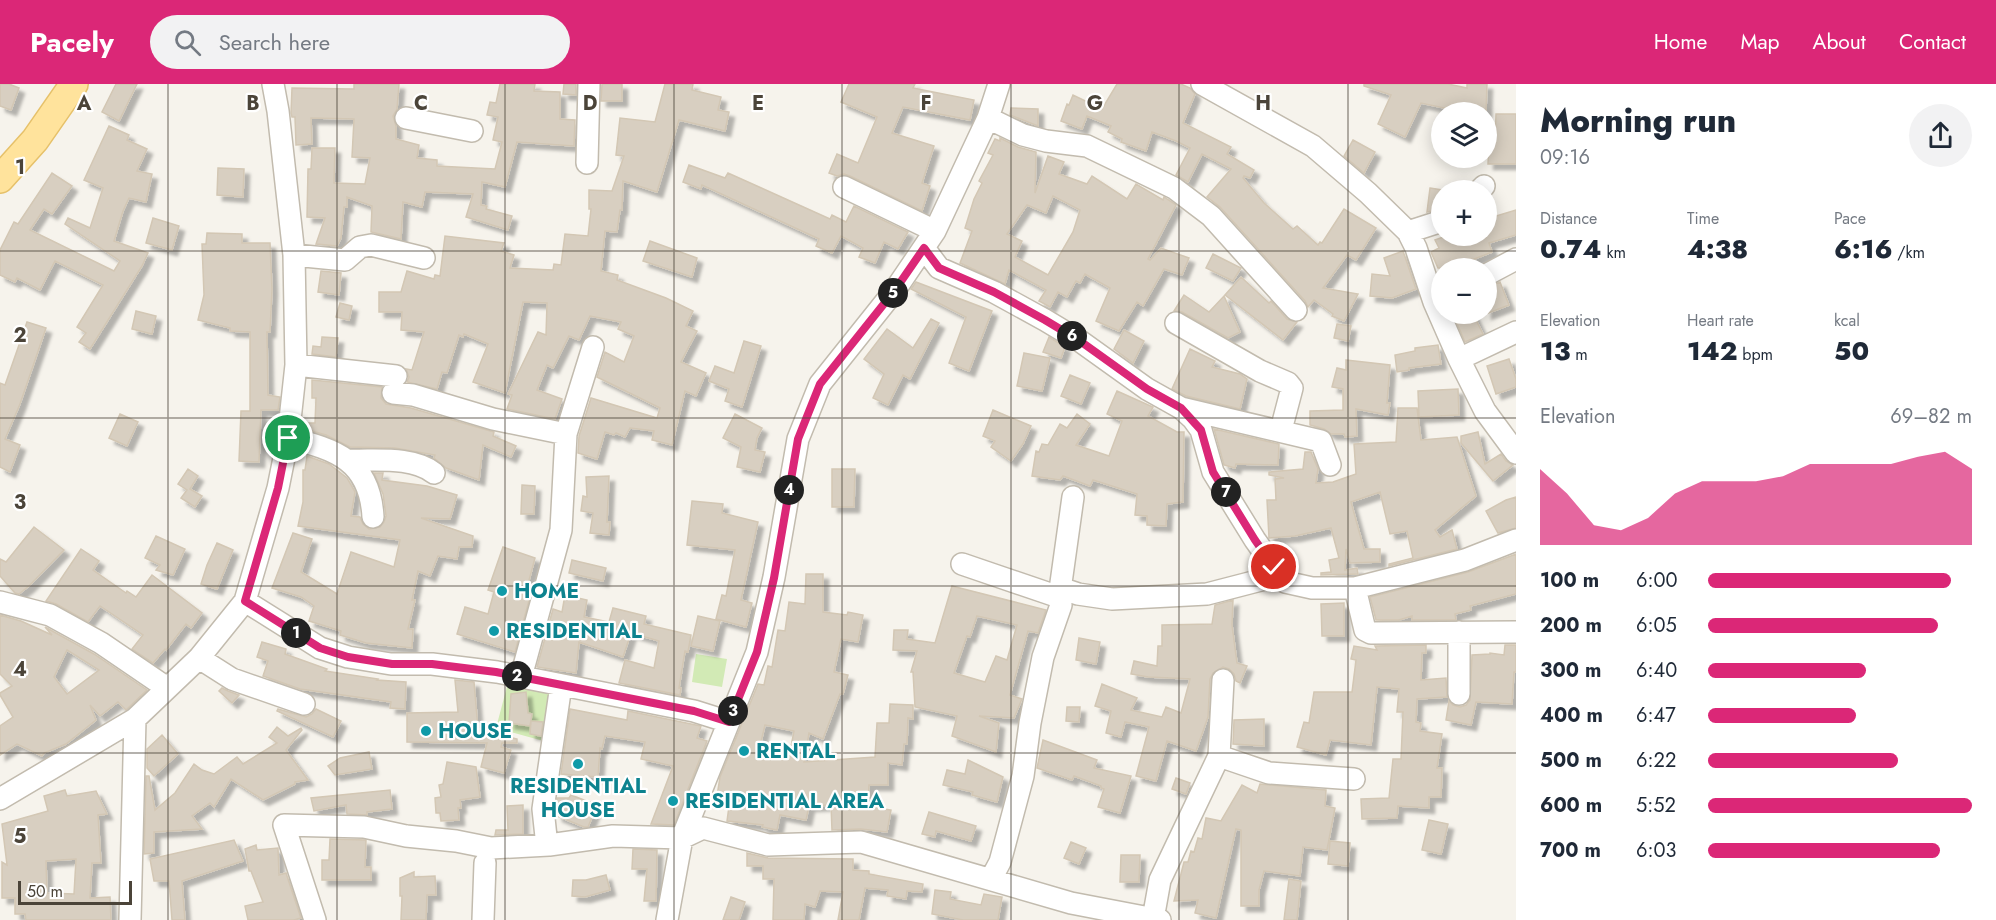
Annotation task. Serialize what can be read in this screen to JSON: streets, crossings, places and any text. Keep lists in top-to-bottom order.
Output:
{
  "places": [
    "HOME",
    "RESIDENTIAL",
    "HOUSE",
    "RENTAL",
    "RESIDENTIAL HOUSE",
    "RESIDENTIAL AREA"
  ],
  "scale_bar": "50 m",
  "page": {
    "header": "Pacely",
    "search": "Search here",
    "nav": [
      "Home",
      "Map",
      "About",
      "Contact"
    ],
    "heading": ["Morning run", "09:16"],
    "map_buttons": ["+", "−"],
    "stats": [
      ["Distance", "0.74 km"],
      ["Time", "4:38"],
      ["Pace", "6:16 /km"],
      ["Elevation", "13 m"],
      ["Heart rate", "142 bpm"],
      ["kcal", "50"]
    ],
    "pins": [
      "5",
      "6",
      "4",
      "7",
      "1",
      "2",
      "3"
    ],
    "chart": ["Elevation", "69–82 m"],
    "list": [
      {
        "name": "100 m",
        "note": "6:00"
      },
      {
        "name": "200 m",
        "note": "6:05"
      },
      {
        "name": "300 m",
        "note": "6:40"
      },
      {
        "name": "400 m",
        "note": "6:47"
      },
      {
        "name": "500 m",
        "note": "6:22"
      },
      {
        "name": "600 m",
        "note": "5:52"
      },
      {
        "name": "700 m",
        "note": "6:03"
      }
    ],
    "scale": "50 m"
  },
  "grid": {
    "columns": [
      "A",
      "B",
      "C",
      "D",
      "E",
      "F",
      "G",
      "H"
    ],
    "rows": [
      "1",
      "2",
      "3",
      "4",
      "5"
    ]
  }
}
